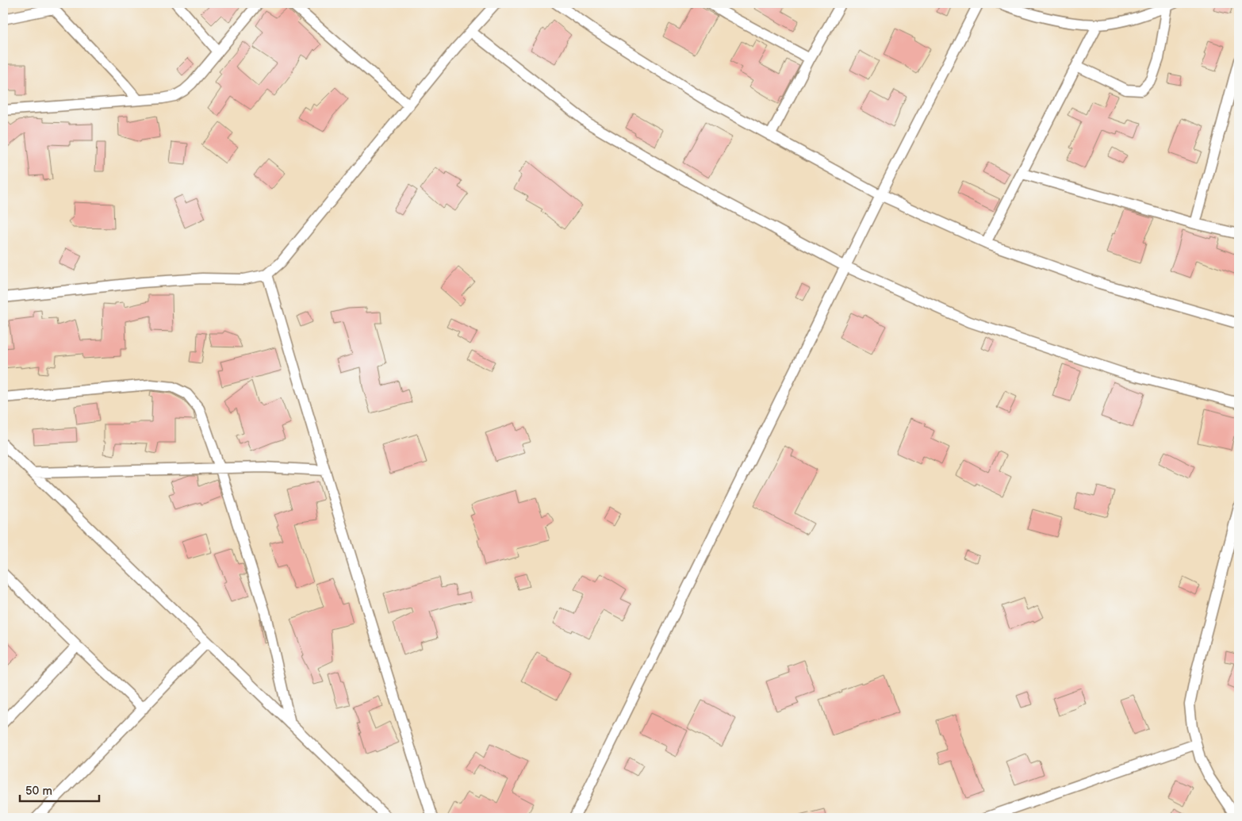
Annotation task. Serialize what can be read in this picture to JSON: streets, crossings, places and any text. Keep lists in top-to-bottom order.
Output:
{
  "scale_bar": "50 m"
}
